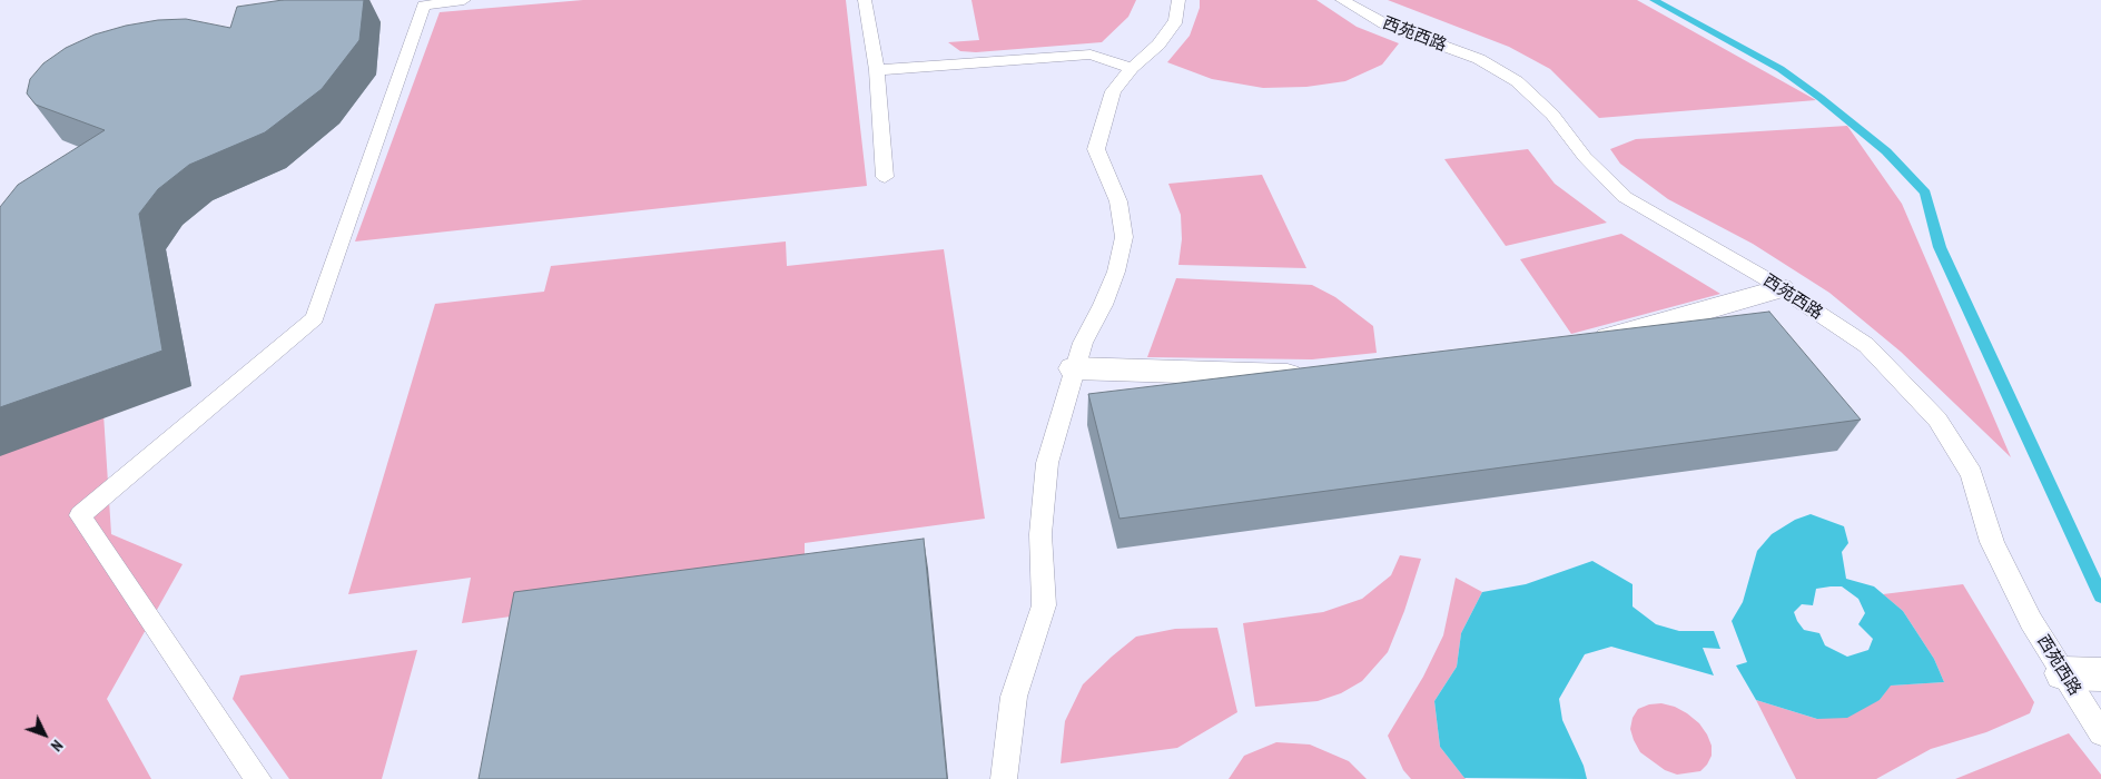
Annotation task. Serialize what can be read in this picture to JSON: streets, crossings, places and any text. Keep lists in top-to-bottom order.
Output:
{
  "streets": {
    "lane": ["西苑西路"]
  },
  "north": "bottom right"
}
